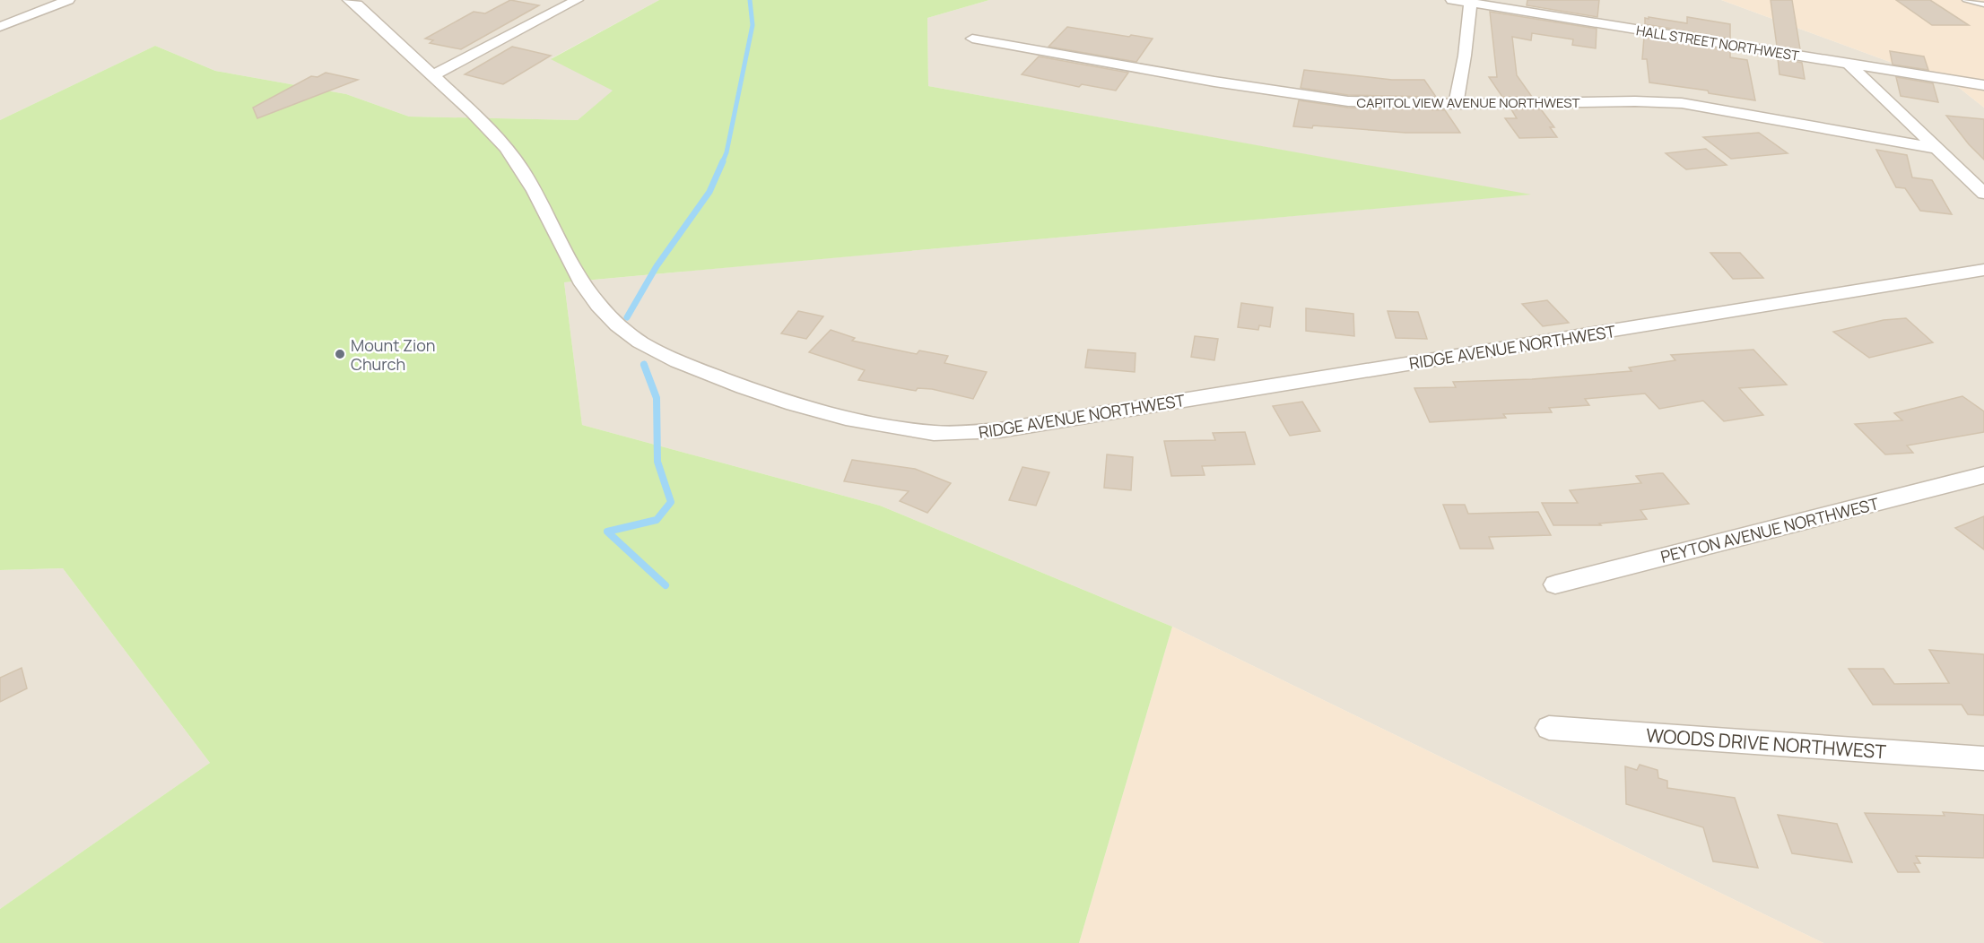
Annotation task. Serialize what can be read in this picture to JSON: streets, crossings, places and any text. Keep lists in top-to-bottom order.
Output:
{
  "streets": {
    "street": [
      "HALL STREET NORTHWEST",
      "CAPITOL VIEW AVENUE NORTHWEST",
      "RIDGE AVENUE NORTHWEST",
      "PEYTON AVENUE NORTHWEST",
      "WOODS DRIVE NORTHWEST"
    ]
  },
  "places": ["Mount Zion Church"]
}
